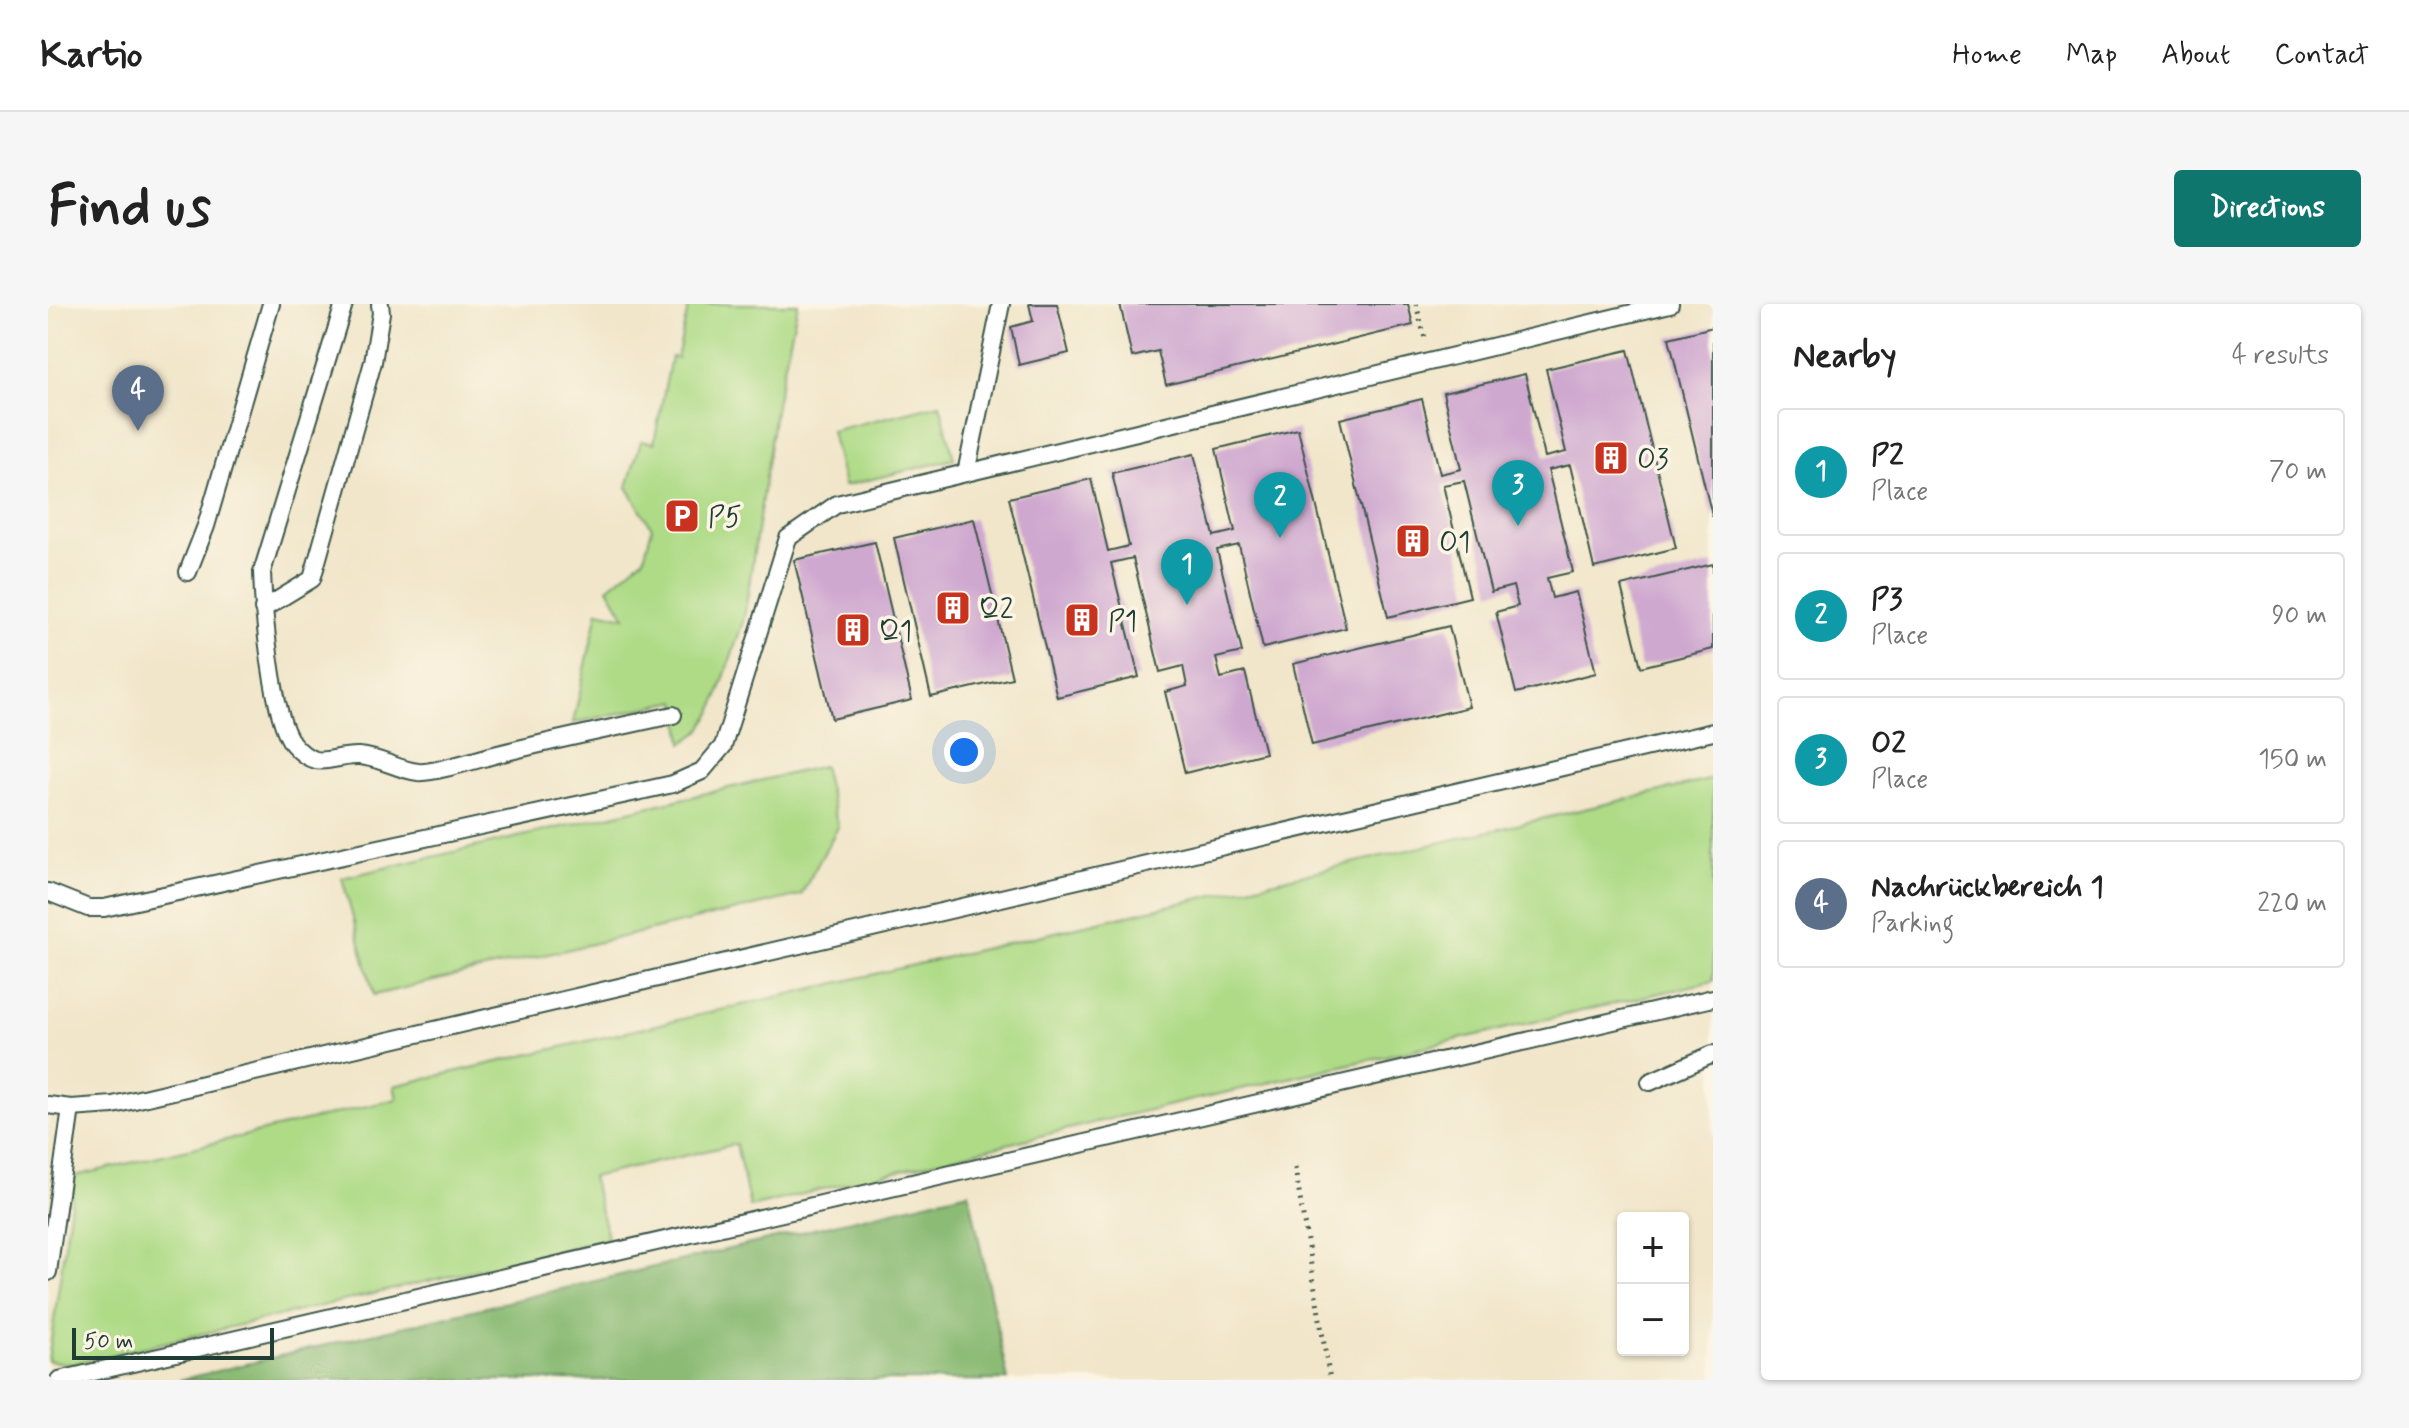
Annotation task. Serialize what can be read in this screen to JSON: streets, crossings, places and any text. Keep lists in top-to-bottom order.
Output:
{
  "places": {
    "building": [
      "O3",
      "O1",
      "Q2",
      "P1",
      "Q1"
    ],
    "parking": ["P5"]
  },
  "scale_bar": "50 m",
  "page": {
    "header": "Kartio",
    "nav": [
      "Home",
      "Map",
      "About",
      "Contact"
    ],
    "buttons": "Directions",
    "title": "Find us",
    "heading": ["Nearby", "4 results"],
    "pins": [
      "4",
      "3",
      "2",
      "1"
    ],
    "list": [
      {
        "mark": "1",
        "name": "P2",
        "note": "Place",
        "value": "70 m"
      },
      {
        "mark": "2",
        "name": "P3",
        "note": "Place",
        "value": "90 m"
      },
      {
        "mark": "3",
        "name": "O2",
        "note": "Place",
        "value": "150 m"
      },
      {
        "mark": "4",
        "name": "Nachrückbereich 1",
        "note": "Parking",
        "value": "220 m"
      }
    ],
    "map_buttons": ["+", "−"],
    "scale": "50 m"
  }
}
